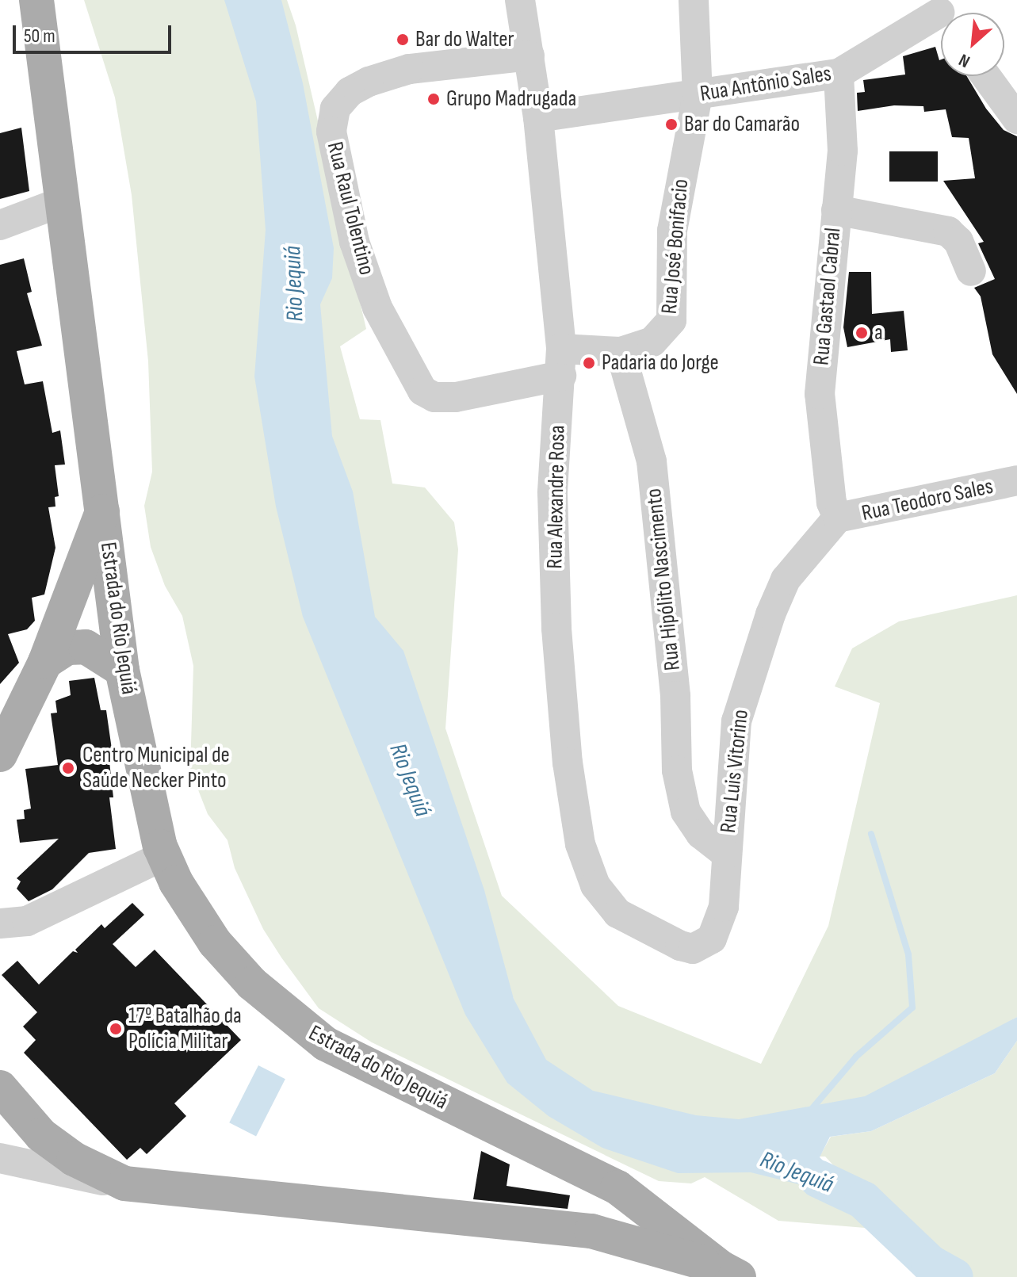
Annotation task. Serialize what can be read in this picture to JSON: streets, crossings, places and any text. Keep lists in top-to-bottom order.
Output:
{
  "streets": {
    "main road": ["Estrada do Rio Jequiá"],
    "street": [
      "Rua Antônio Sales",
      "Rua Raul Tolentino",
      "Rua José Bonifacio",
      "Rua Gastaol Cabral",
      "Rua Alexandre Rosa",
      "Rua Teodoro Sales",
      "Rua Hipólito Nascimento",
      "Rua Luis Vitorino"
    ]
  },
  "crossings": [
    ["Rua Antônio Sales", "Rua José Bonifacio"],
    ["Rua Antônio Sales", "Rua Gastaol Cabral"],
    ["Rua Antônio Sales", "Rua Alexandre Rosa"],
    ["Rua Raul Tolentino", "Rua Alexandre Rosa"],
    ["Rua José Bonifacio", "Rua Hipólito Nascimento"],
    ["Rua Gastaol Cabral", "Rua Teodoro Sales"],
    ["Rua Gastaol Cabral", "Rua Luis Vitorino"],
    ["Rua Alexandre Rosa", "Rua Luis Vitorino"],
    ["Rua Teodoro Sales", "Rua Luis Vitorino"],
    ["Rua Hipólito Nascimento", "Rua Luis Vitorino"]
  ],
  "water": ["Rio Jequiá"],
  "places": [
    "Bar do Walter",
    "Grupo Madrugada",
    "Bar do Camarão",
    "a",
    "Padaria do Jorge",
    "Centro Municipal de Saúde Necker Pinto",
    "17º Batalhão da Polícia Militar"
  ],
  "scale_bar": "50 m",
  "north": "bottom left"
}
